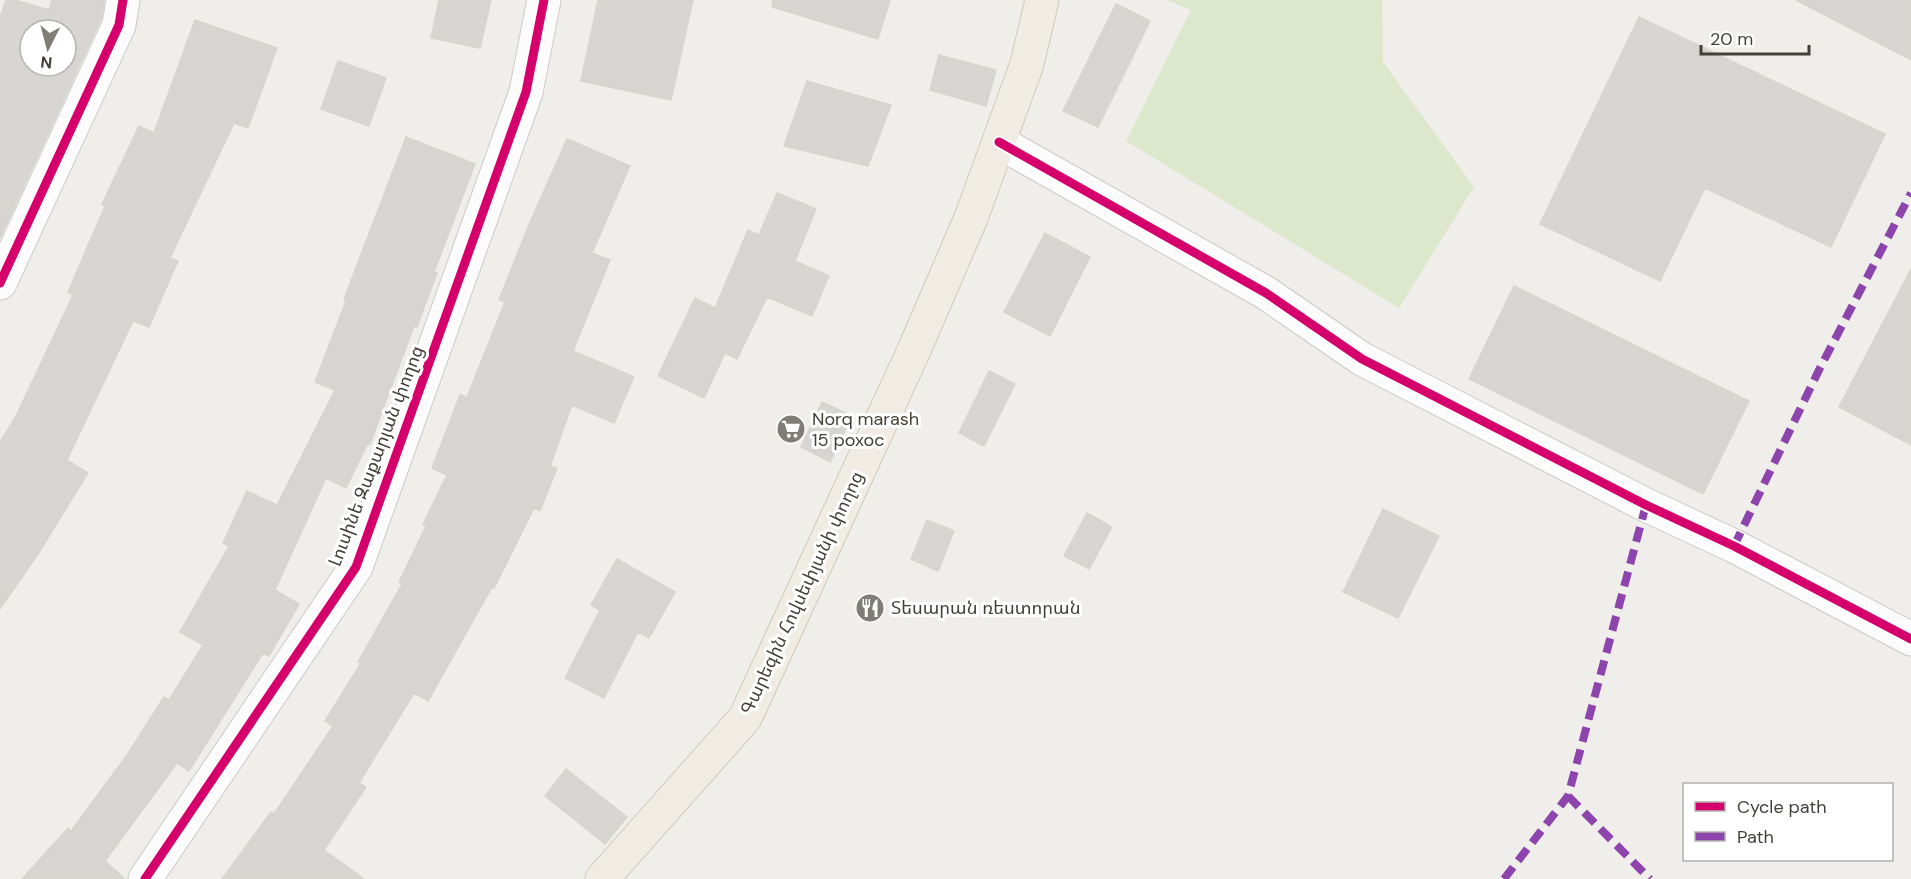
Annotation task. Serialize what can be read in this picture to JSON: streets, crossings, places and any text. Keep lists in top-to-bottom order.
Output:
{
  "streets": {
    "main road": ["Գարեգին Հովսեփյանի փողոց"],
    "street": ["Լուսինե Զաքարյան փողոց"]
  },
  "places": {
    "supermarket": ["Norq marash 15 poxoc"],
    "restaurant": ["Տեսարան ռեստորան"]
  },
  "legend": ["Cycle path", "Path"],
  "scale_bar": "20 m",
  "north": "bottom"
}
